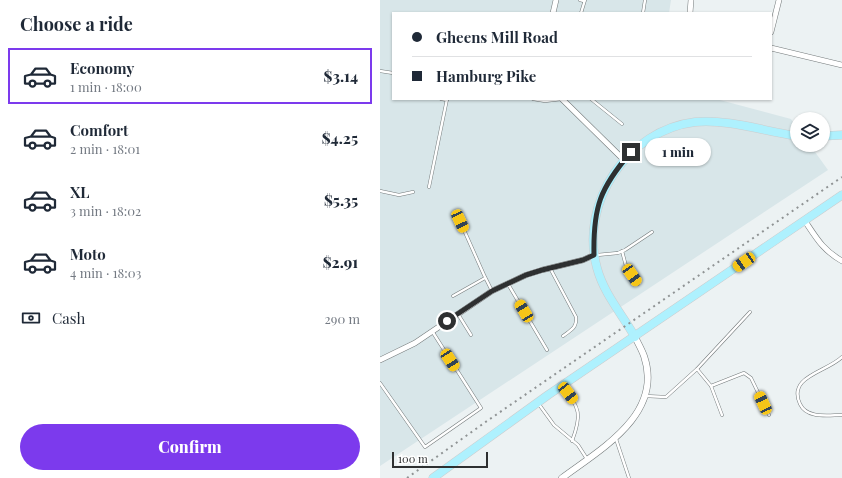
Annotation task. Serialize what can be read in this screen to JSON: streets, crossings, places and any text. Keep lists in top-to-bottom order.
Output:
{
  "scale_bar": "100 m",
  "page": {
    "heading": "Choose a ride",
    "banner": ["Gheens Mill Road", "Hamburg Pike"],
    "list": [
      {
        "name": "Economy",
        "note": "1 min · 18:00",
        "value": "$3.14"
      },
      {
        "name": "Comfort",
        "note": "2 min · 18:01",
        "value": "$4.25"
      },
      {
        "name": "XL",
        "note": "3 min · 18:02",
        "value": "$5.35"
      },
      {
        "name": "Moto",
        "note": "4 min · 18:03",
        "value": "$2.91"
      }
    ],
    "bubble": "1 min",
    "pay": ["Cash", "290 m"],
    "buttons": "Confirm",
    "scale": "100 m"
  }
}
